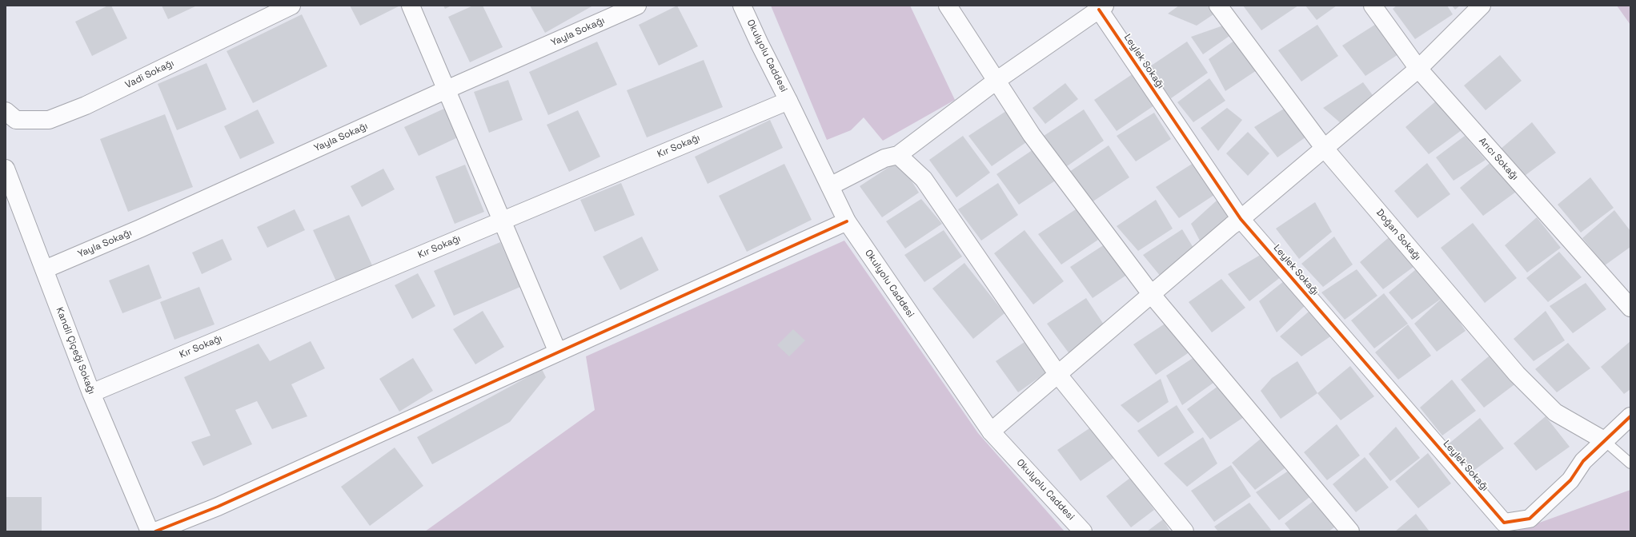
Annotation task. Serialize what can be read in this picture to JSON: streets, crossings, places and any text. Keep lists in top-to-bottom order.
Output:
{
  "streets": {
    "street": [
      "Yayla Sokağı",
      "Okulyolu Caddesi",
      "Leylek Sokağı",
      "Vadi Sokağı",
      "Kır Sokağı",
      "Arıcı Sokağı",
      "Doğan Sokağı",
      "Kandil Çiçeği Sokağı"
    ]
  },
  "crossings": [
    ["Yayla Sokağı", "Kandil Çiçeği Sokağı"],
    ["Okulyolu Caddesi", "Kır Sokağı"],
    ["Leylek Sokağı", "Doğan Sokağı"],
    ["Kır Sokağı", "Kandil Çiçeği Sokağı"]
  ]
}
